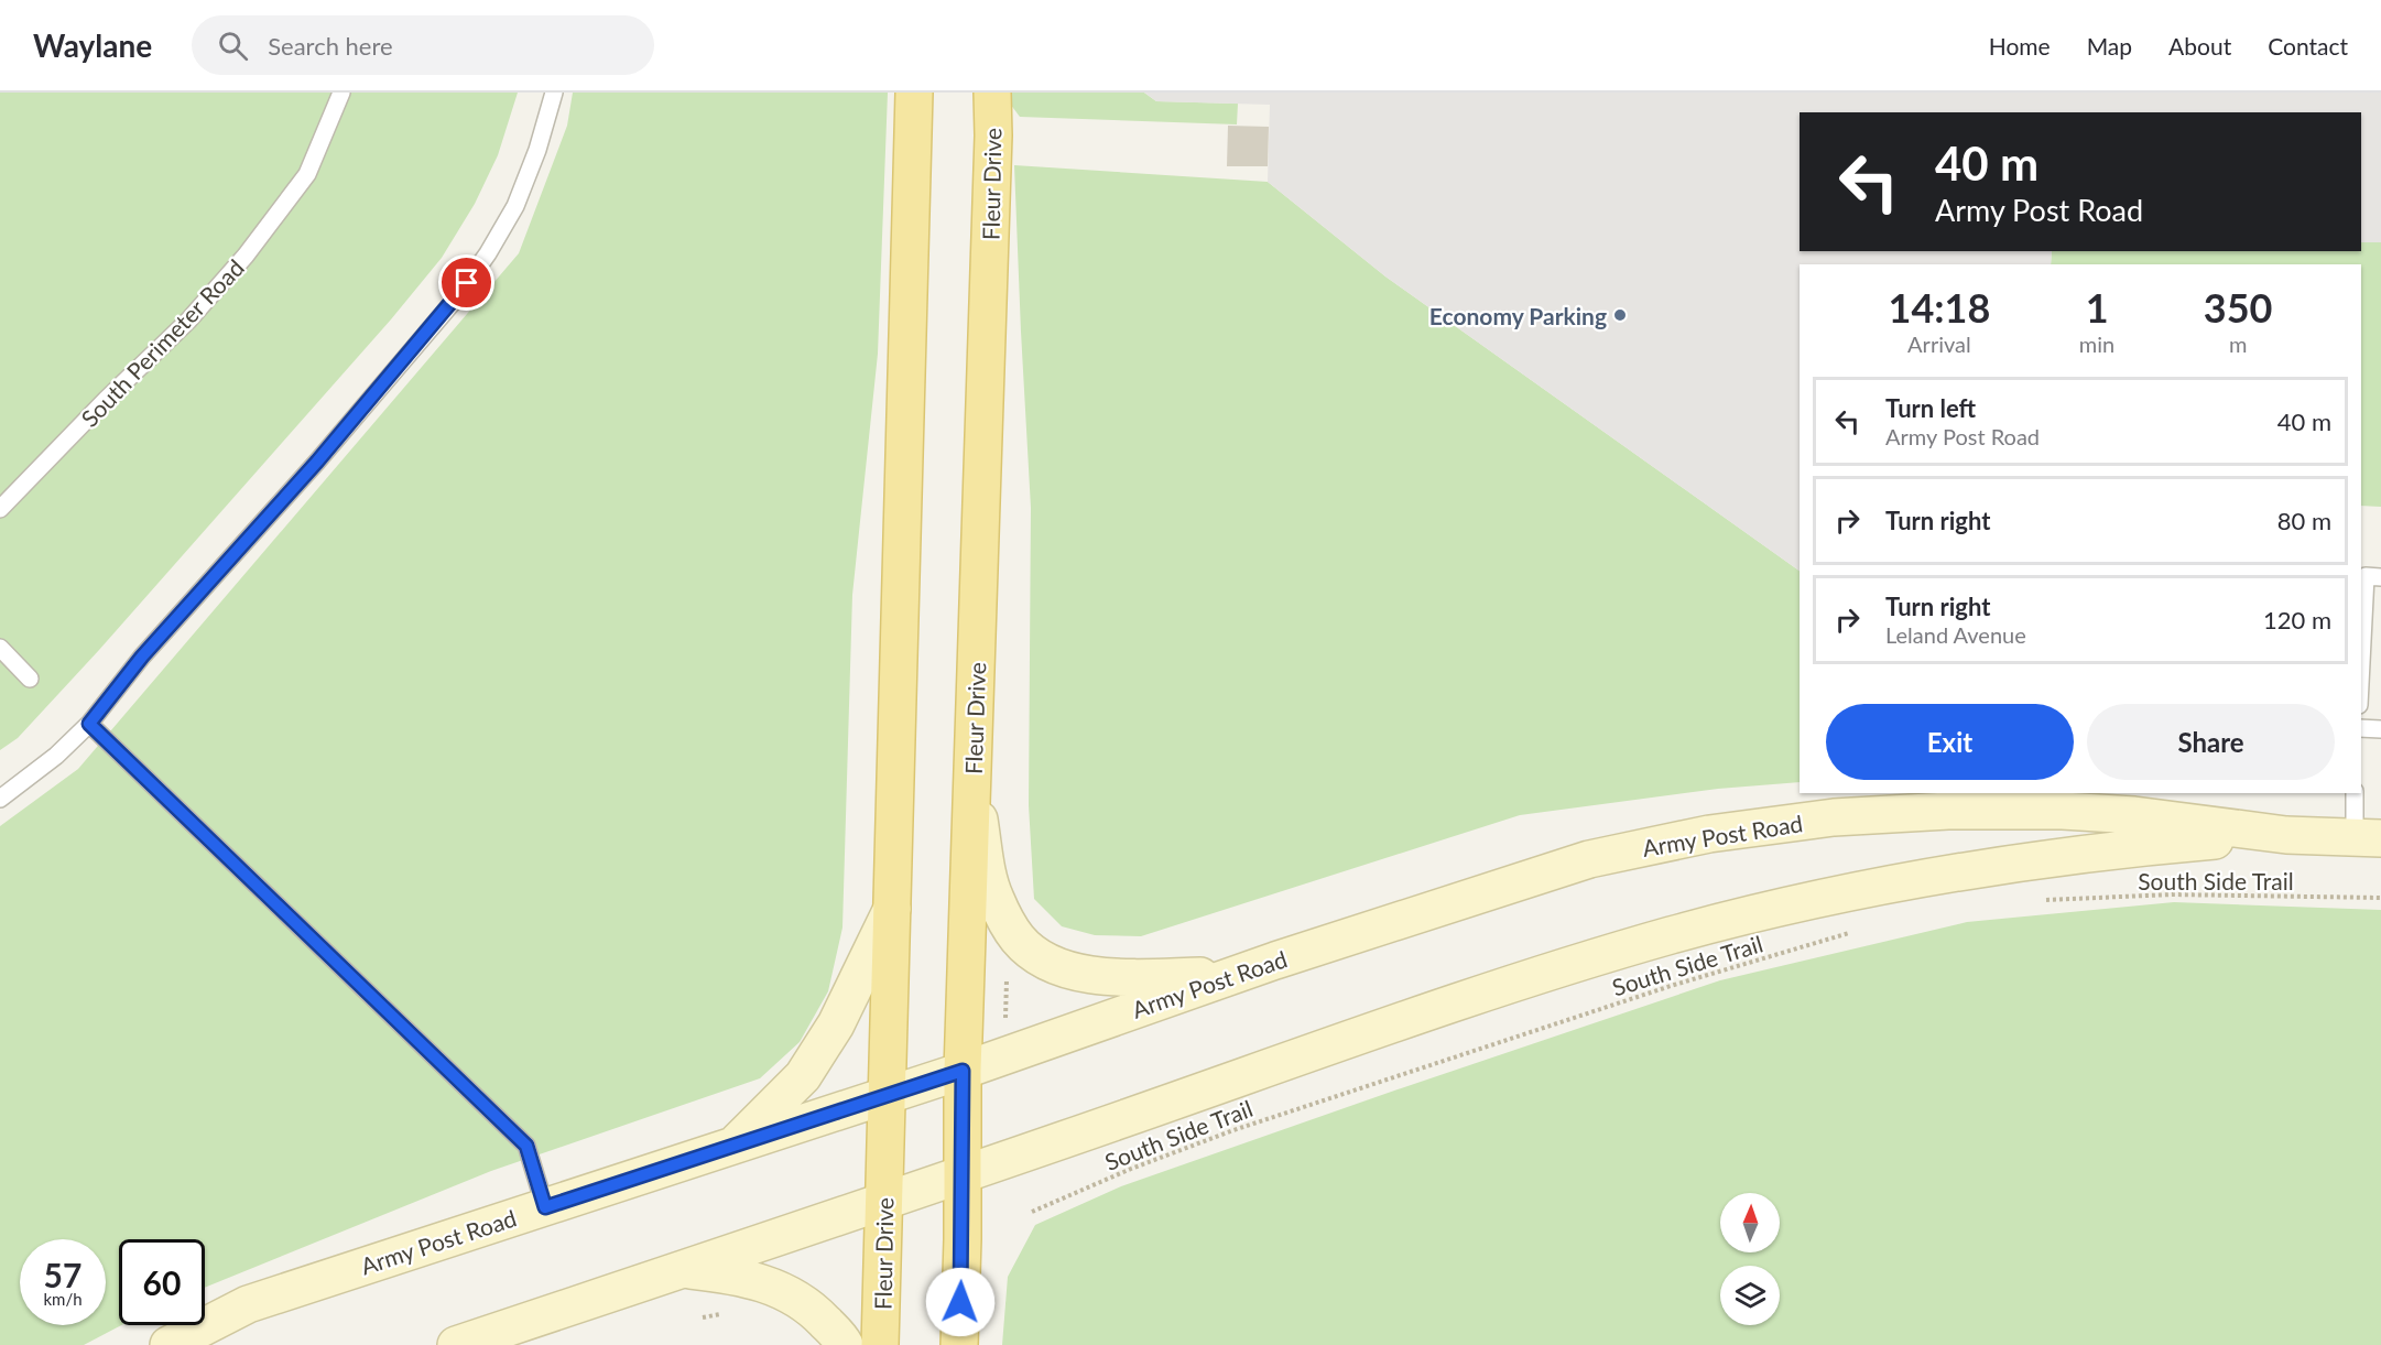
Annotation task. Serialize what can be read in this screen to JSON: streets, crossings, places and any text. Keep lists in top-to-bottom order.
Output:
{
  "streets": {
    "main road": ["Fleur Drive", "Army Post Road"],
    "lane": ["South Perimeter Road"],
    "path": ["South Side Trail"]
  },
  "crossings": [
    ["Fleur Drive", "Army Post Road"]
  ],
  "places": ["Economy Parking"],
  "north": "top",
  "page": {
    "header": "Waylane",
    "search": "Search here",
    "nav": [
      "Home",
      "Map",
      "About",
      "Contact"
    ],
    "turn": ["40 m", "Army Post Road"],
    "eta": [
      "14:18",
      "Arrival",
      "1",
      "min",
      "350",
      "m"
    ],
    "list": [
      {
        "name": "Turn left",
        "note": "Army Post Road",
        "value": "40 m"
      },
      {
        "name": "Turn right",
        "value": "80 m"
      },
      {
        "name": "Turn right",
        "note": "Leland Avenue",
        "value": "120 m"
      }
    ],
    "buttons": ["Exit", "Share"],
    "speed": "57 km/h",
    "limit": "60"
  }
}
